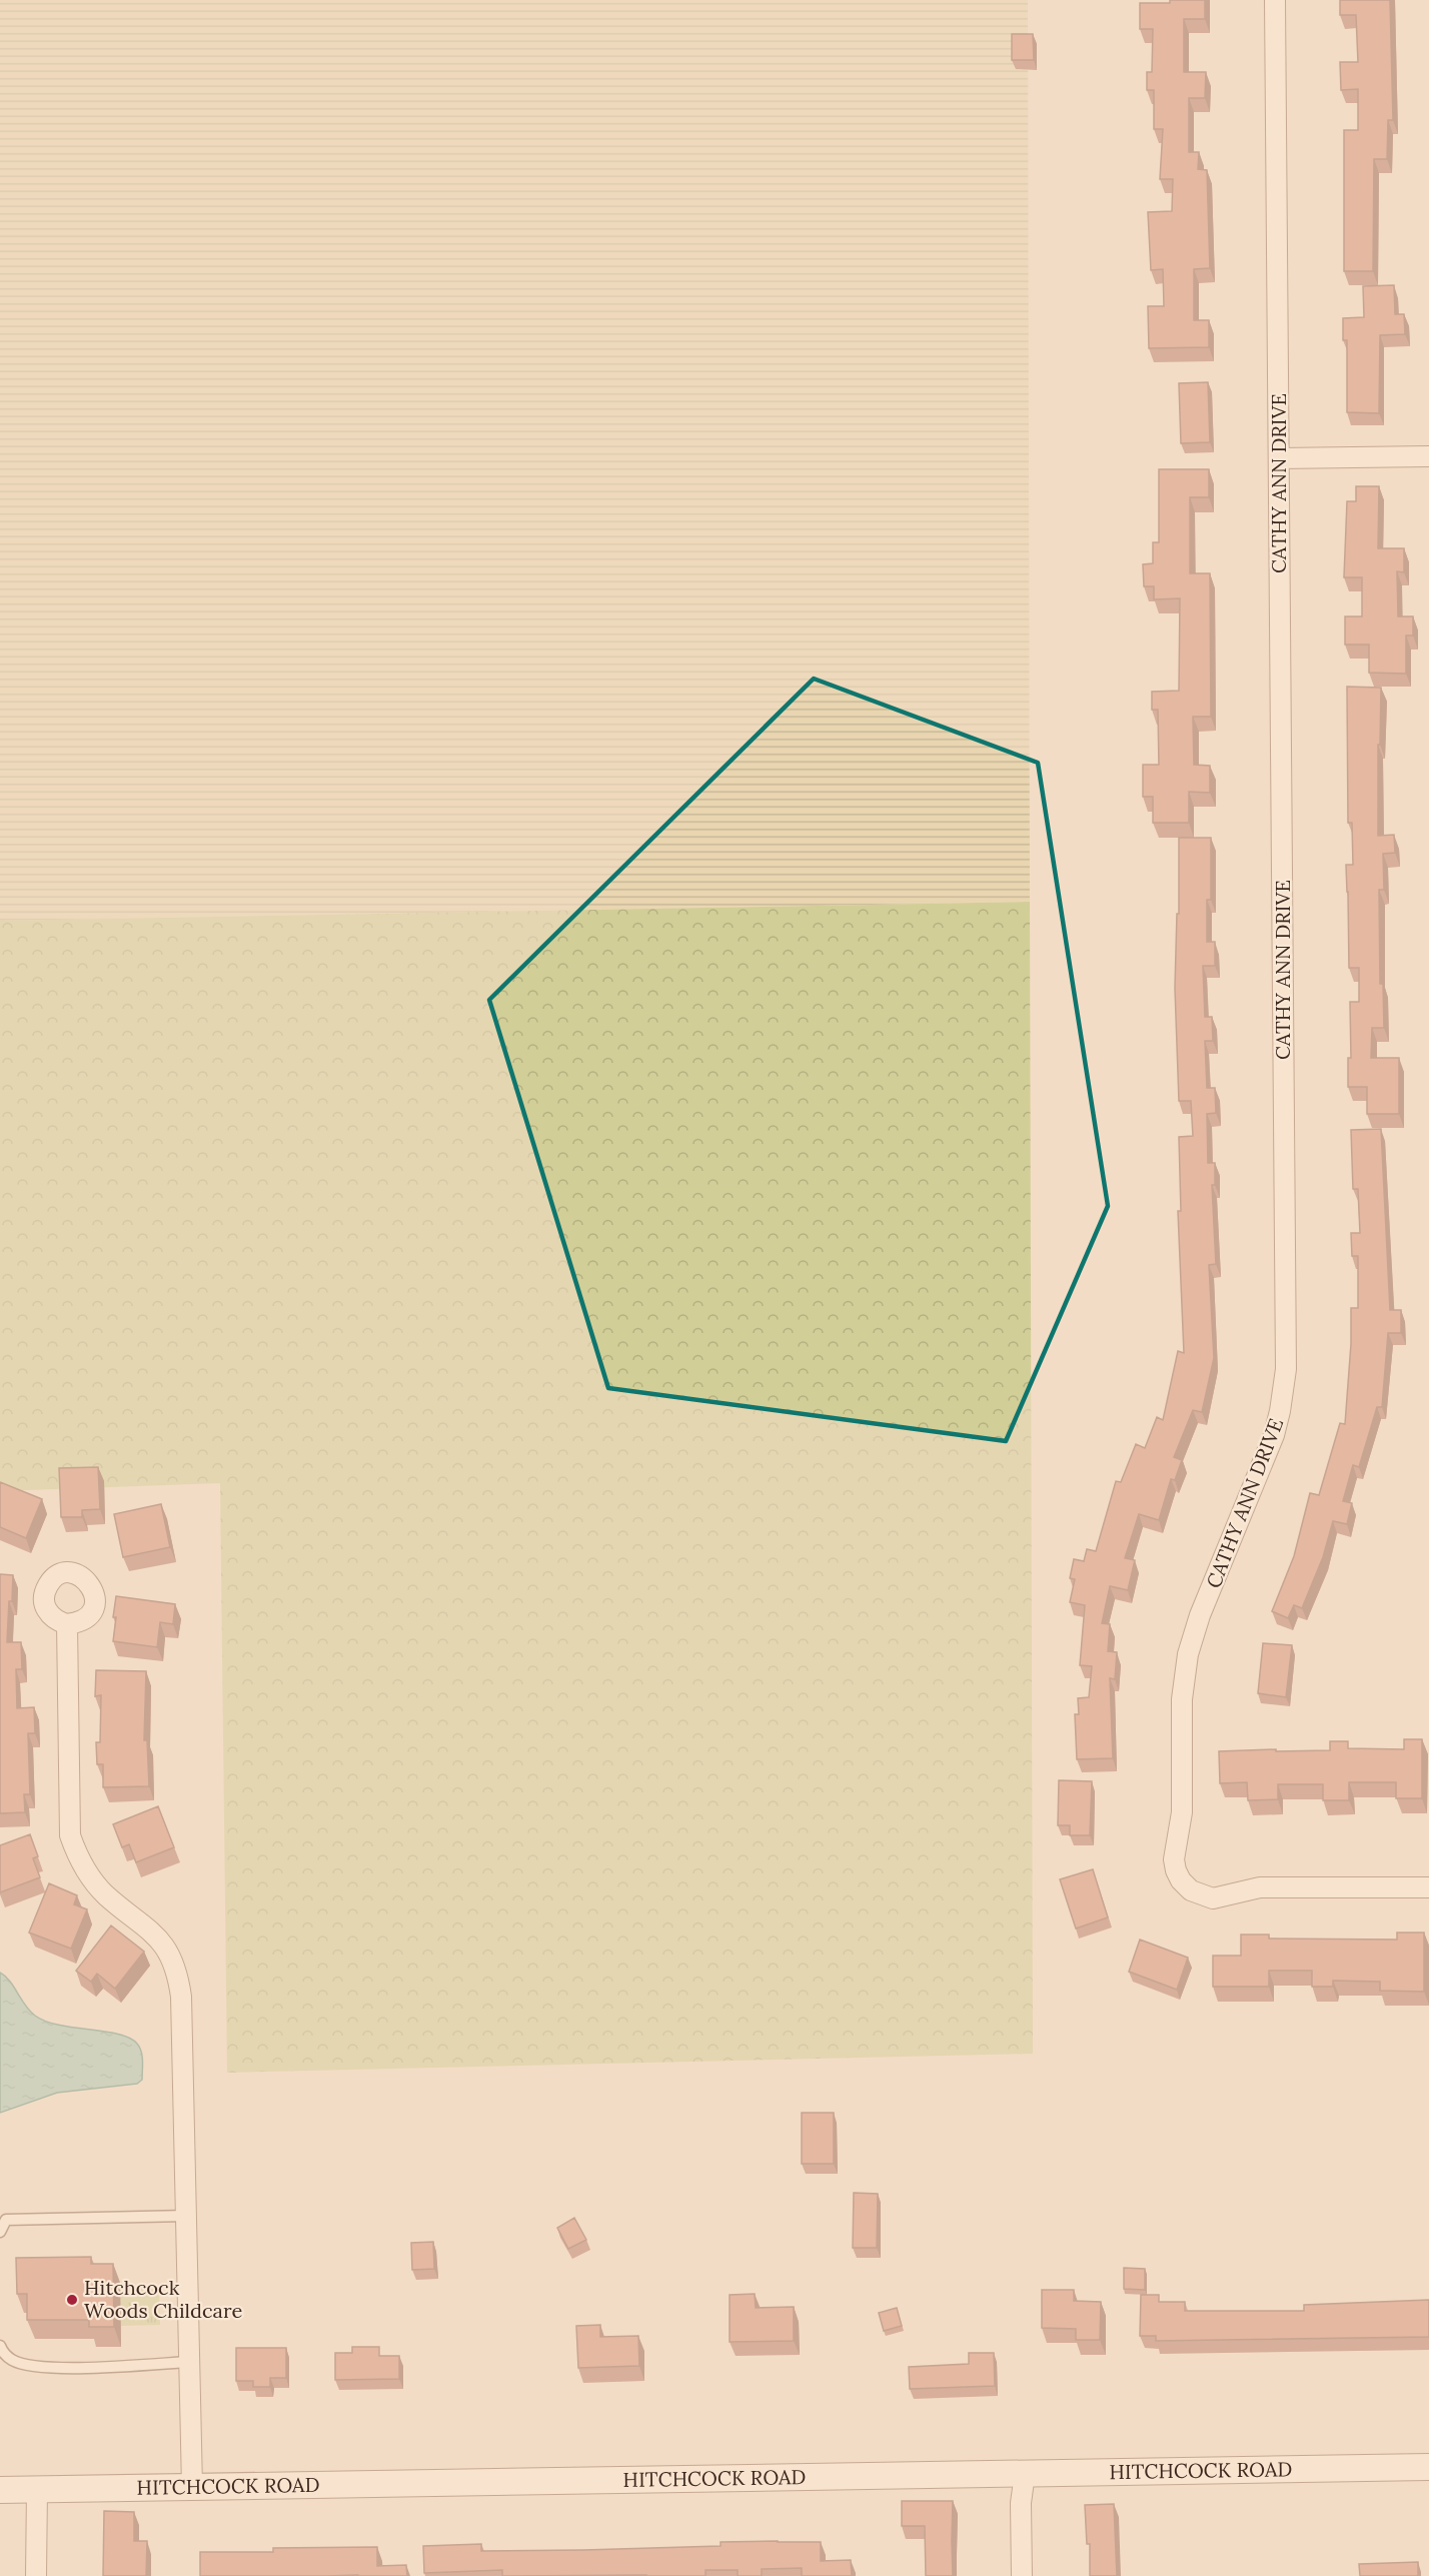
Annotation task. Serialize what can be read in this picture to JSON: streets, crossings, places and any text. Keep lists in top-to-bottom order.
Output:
{
  "streets": {
    "street": ["CATHY ANN DRIVE", "HITCHCOCK ROAD"]
  },
  "places": ["Hitchcock Woods Childcare"]
}
